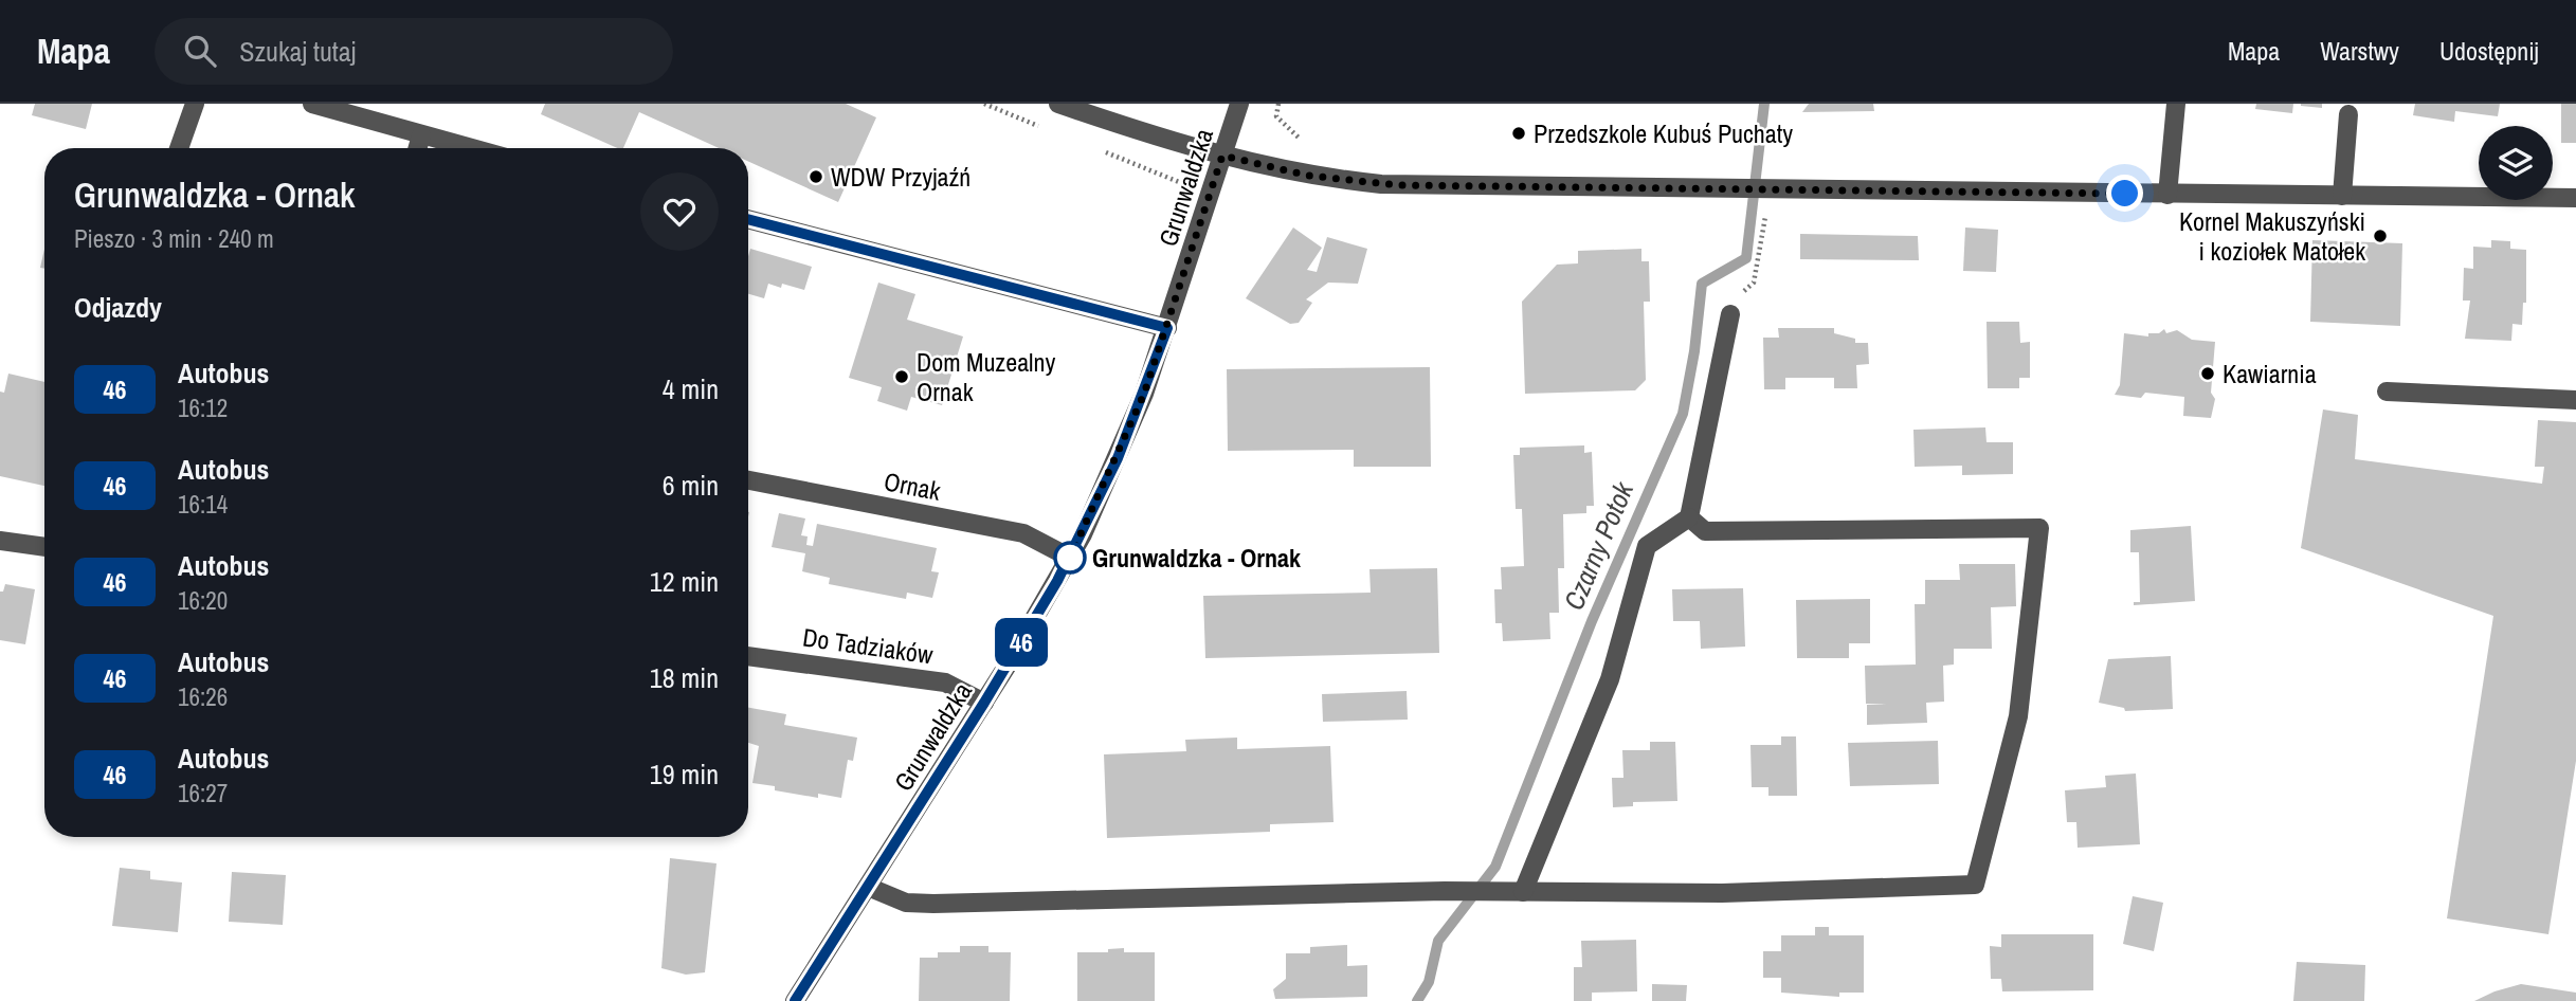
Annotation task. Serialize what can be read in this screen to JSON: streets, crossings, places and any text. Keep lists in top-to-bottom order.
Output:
{
  "streets": {
    "street": ["Grunwaldzka", "Ornak", "Do Tadziaków"]
  },
  "crossings": [
    ["Grunwaldzka", "Ornak"],
    ["Grunwaldzka", "Do Tadziaków"]
  ],
  "water": ["Czarny Potok"],
  "places": [
    "Przedszkole Kubuś Puchaty",
    "WDW Przyjaźń",
    "Kornel Makuszyński i koziołek Matołek",
    "Kawiarnia",
    "Dom Muzealny Ornak",
    "Grunwaldzka - Ornak"
  ],
  "lines": ["bus line 46"],
  "page": {
    "header": "Mapa",
    "search": "Szukaj tutaj",
    "nav": ["Mapa", "Warstwy", "Udostępnij"],
    "on_map": "46",
    "heading": [
      ["Grunwaldzka - Ornak", "Pieszo · 3 min · 240 m"],
      "Odjazdy"
    ],
    "list": [
      {
        "mark": "46",
        "name": "Autobus",
        "note": "16:12",
        "value": "4 min"
      },
      {
        "mark": "46",
        "name": "Autobus",
        "note": "16:14",
        "value": "6 min"
      },
      {
        "mark": "46",
        "name": "Autobus",
        "note": "16:20",
        "value": "12 min"
      },
      {
        "mark": "46",
        "name": "Autobus",
        "note": "16:26",
        "value": "18 min"
      },
      {
        "mark": "46",
        "name": "Autobus",
        "note": "16:27",
        "value": "19 min"
      }
    ]
  }
}
